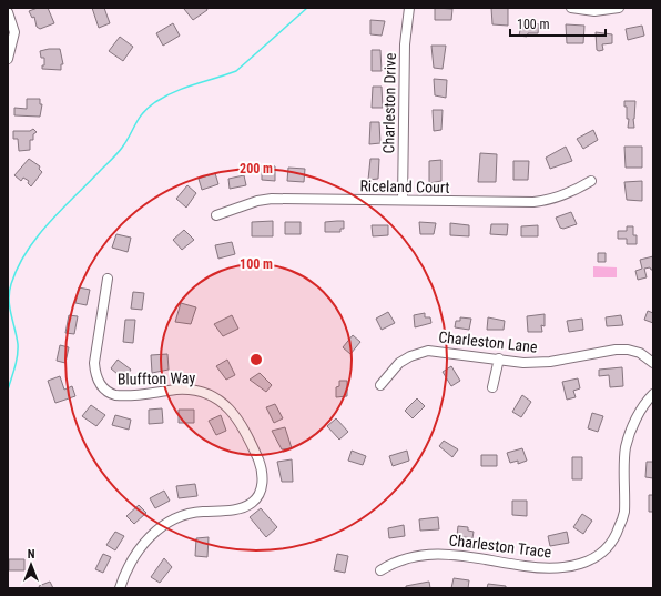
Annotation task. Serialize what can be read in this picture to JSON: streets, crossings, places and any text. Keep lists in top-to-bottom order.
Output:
{
  "streets": {
    "street": [
      "Charleston Drive",
      "Riceland Court",
      "Charleston Lane",
      "Bluffton Way",
      "Charleston Trace"
    ]
  },
  "crossings": [
    ["Charleston Drive", "Riceland Court"]
  ],
  "scale_bar": "100 m",
  "north": "top",
  "rings": ["200 m", "100 m"]
}
